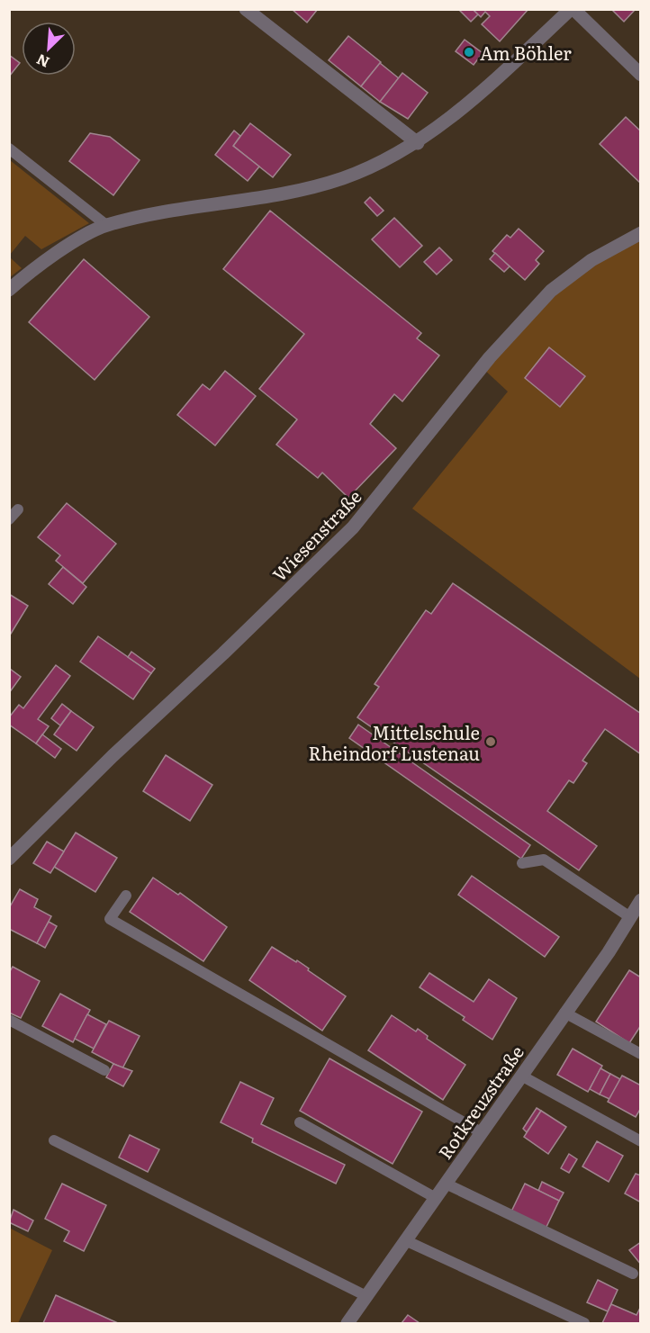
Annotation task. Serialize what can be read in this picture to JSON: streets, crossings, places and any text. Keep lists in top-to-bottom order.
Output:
{
  "streets": {
    "street": ["Wiesenstraße", "Rotkreuzstraße"]
  },
  "places": ["Am Böhler", "Mittelschule Rheindorf Lustenau"],
  "north": "bottom left"
}
